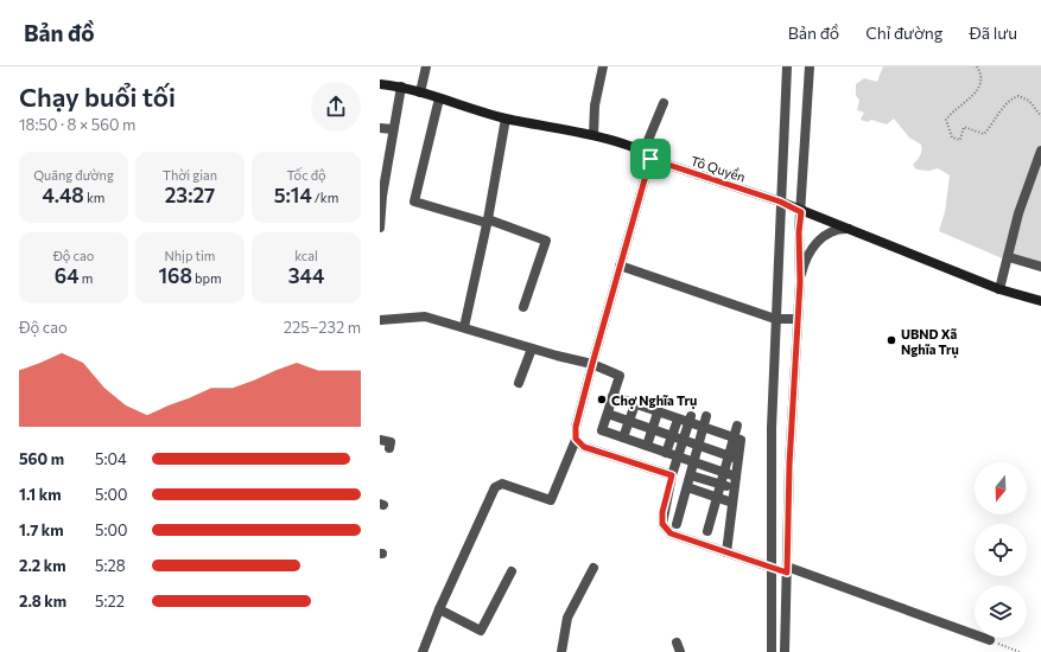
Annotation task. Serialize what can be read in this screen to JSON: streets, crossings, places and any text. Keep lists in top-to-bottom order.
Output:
{
  "streets": {
    "main road": ["Tô Quyền"]
  },
  "places": ["UBND Xã Nghĩa Trụ", "Chợ Nghĩa Trụ"],
  "north": "bottom",
  "page": {
    "header": "Bản đồ",
    "nav": ["Bản đồ", "Chỉ đường", "Đã lưu"],
    "heading": ["Chạy buổi tối", "18:50 · 8 × 560 m"],
    "stats": [
      ["Quãng đường", "4.48 km"],
      ["Thời gian", "23:27"],
      ["Tốc độ", "5:14 /km"],
      ["Độ cao", "64 m"],
      ["Nhịp tim", "168 bpm"],
      ["kcal", "344"]
    ],
    "chart": ["Độ cao", "225–232 m"],
    "list": [
      {
        "name": "560 m",
        "note": "5:04"
      },
      {
        "name": "1.1 km",
        "note": "5:00"
      },
      {
        "name": "1.7 km",
        "note": "5:00"
      },
      {
        "name": "2.2 km",
        "note": "5:28"
      },
      {
        "name": "2.8 km",
        "note": "5:22"
      }
    ]
  }
}
